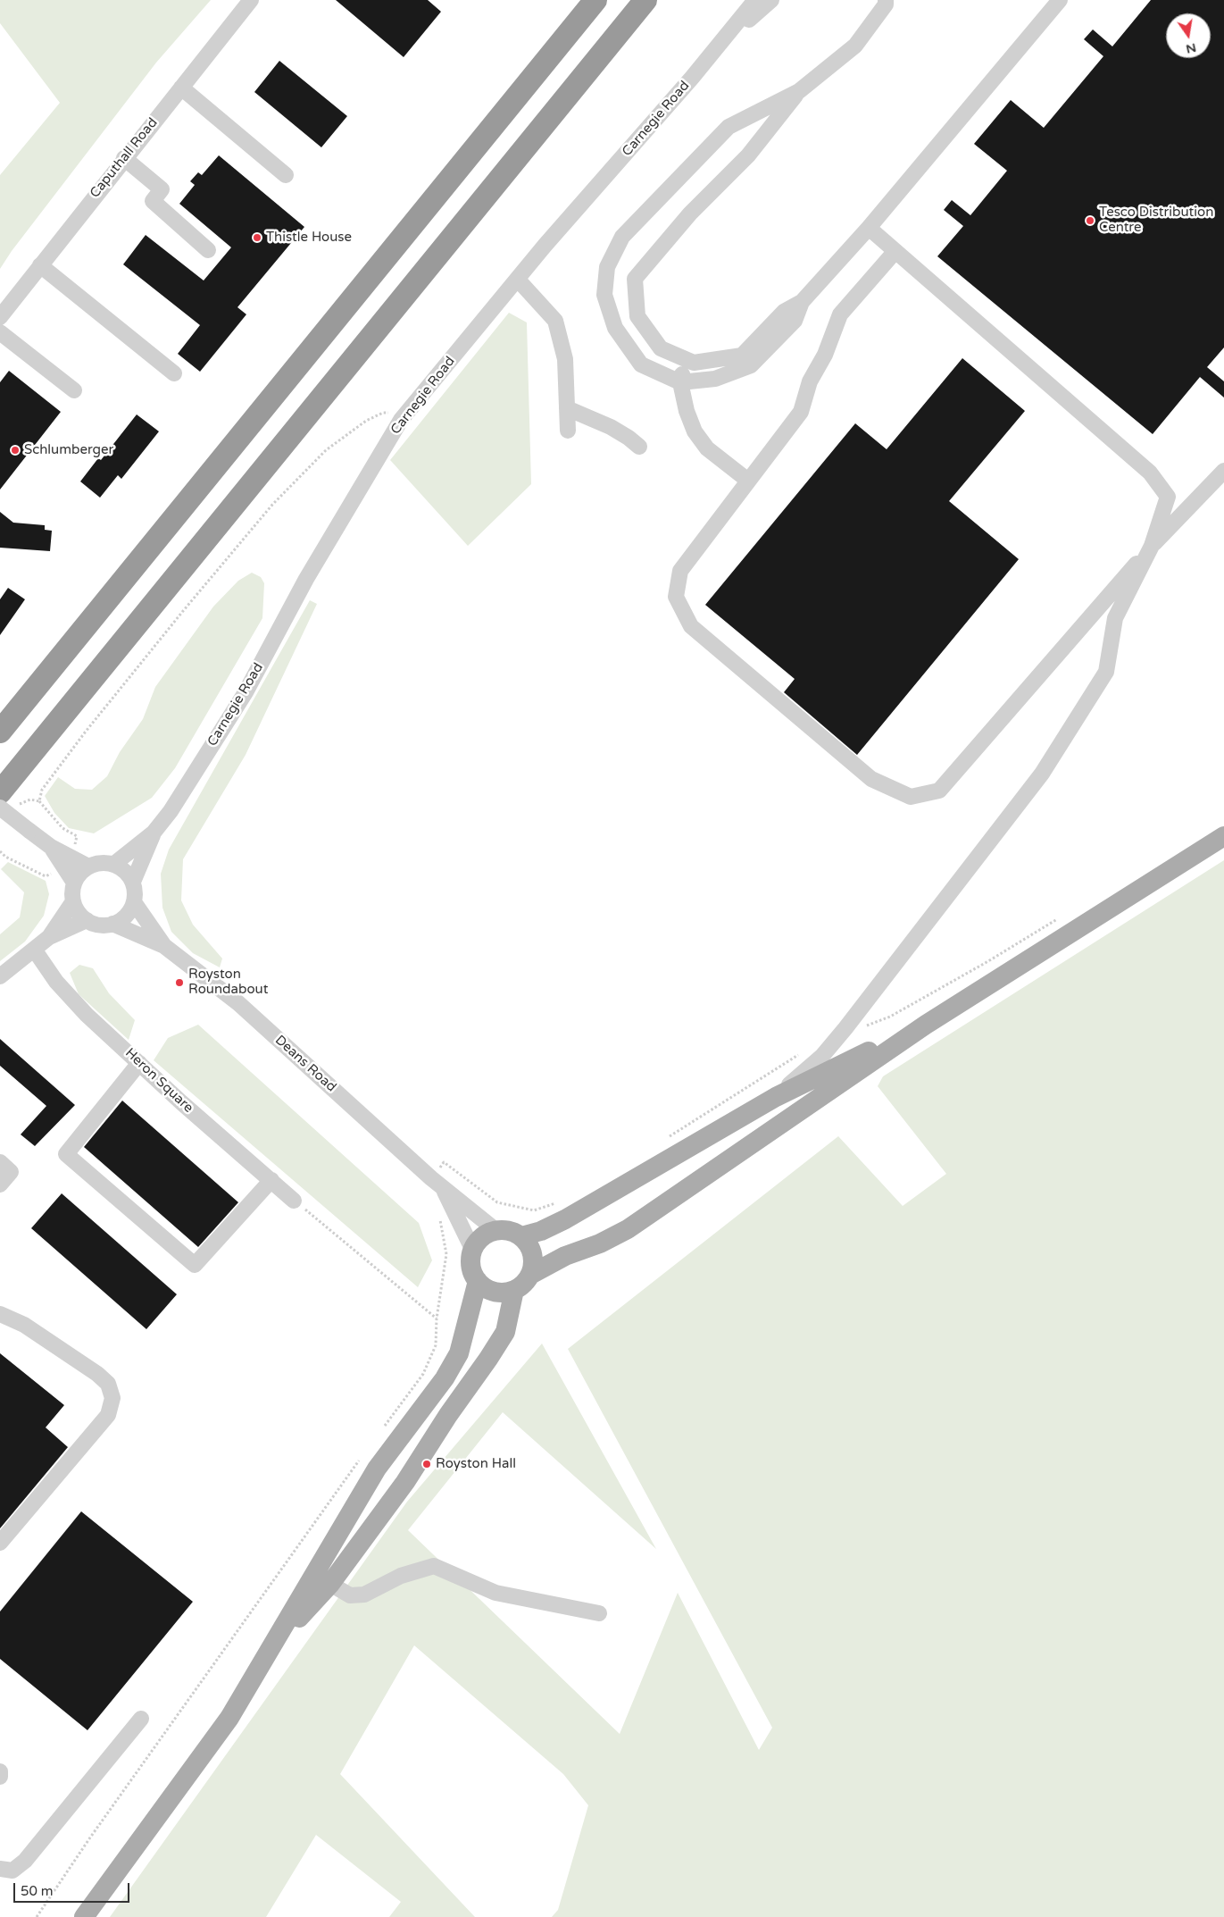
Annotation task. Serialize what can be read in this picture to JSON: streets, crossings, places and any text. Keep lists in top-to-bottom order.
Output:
{
  "streets": {
    "street": [
      "Carnegie Road",
      "Caputhall Road",
      "Deans Road",
      "Heron Square"
    ]
  },
  "crossings": [
    ["Carnegie Road", "Deans Road"]
  ],
  "places": [
    "Tesco Distribution Centre",
    "Thistle House",
    "Schlumberger",
    "Royston Roundabout",
    "Royston Hall"
  ],
  "scale_bar": "50 m",
  "north": "bottom"
}
